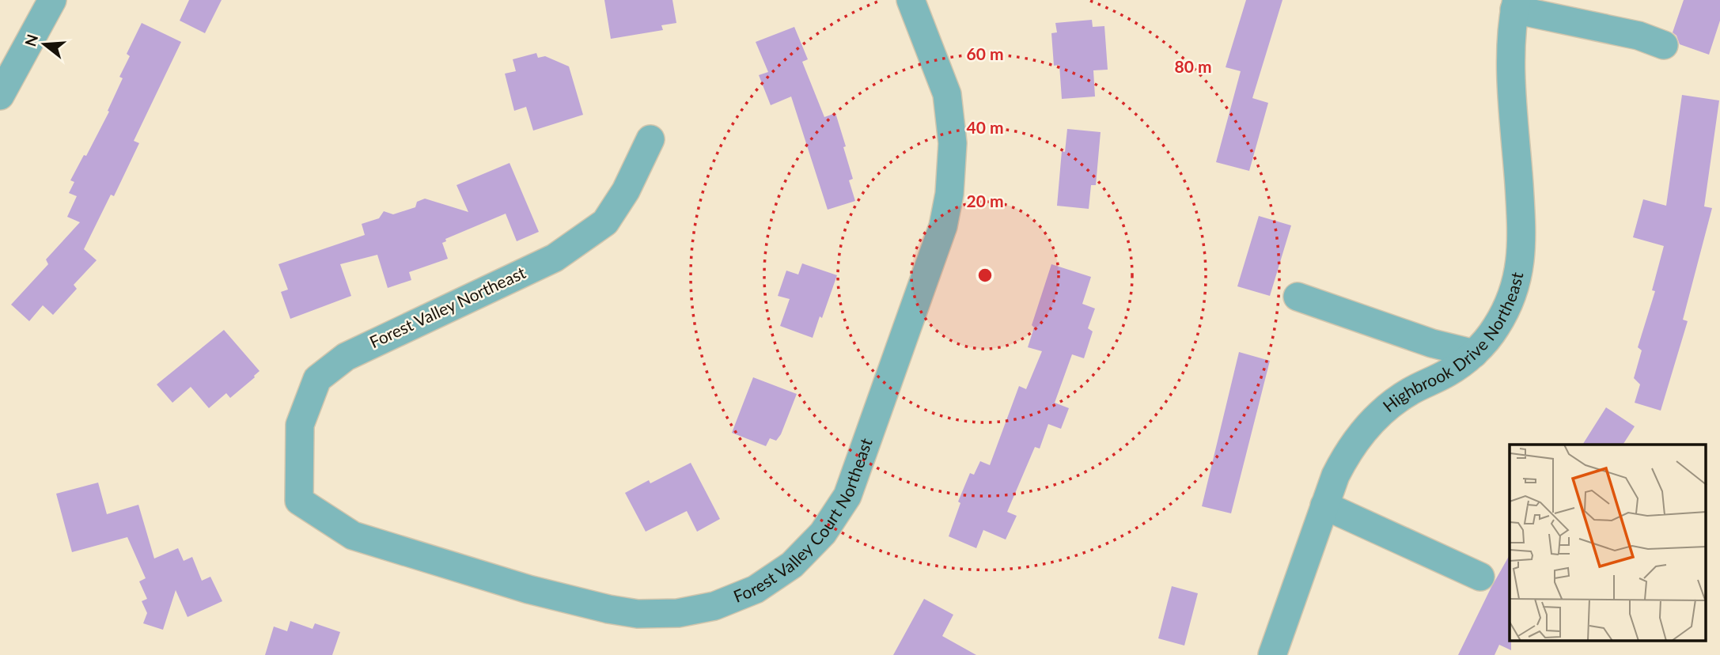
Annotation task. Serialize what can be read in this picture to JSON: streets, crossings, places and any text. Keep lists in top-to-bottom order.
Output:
{
  "streets": {
    "street": ["Forest Valley Northeast", "Highbrook Drive Northeast", "Forest Valley Court Northeast"]
  },
  "crossings": [
    ["Forest Valley Northeast", "Forest Valley Court Northeast"]
  ],
  "north": "left",
  "rings": [
    "60 m",
    "80 m",
    "40 m",
    "20 m"
  ]
}
